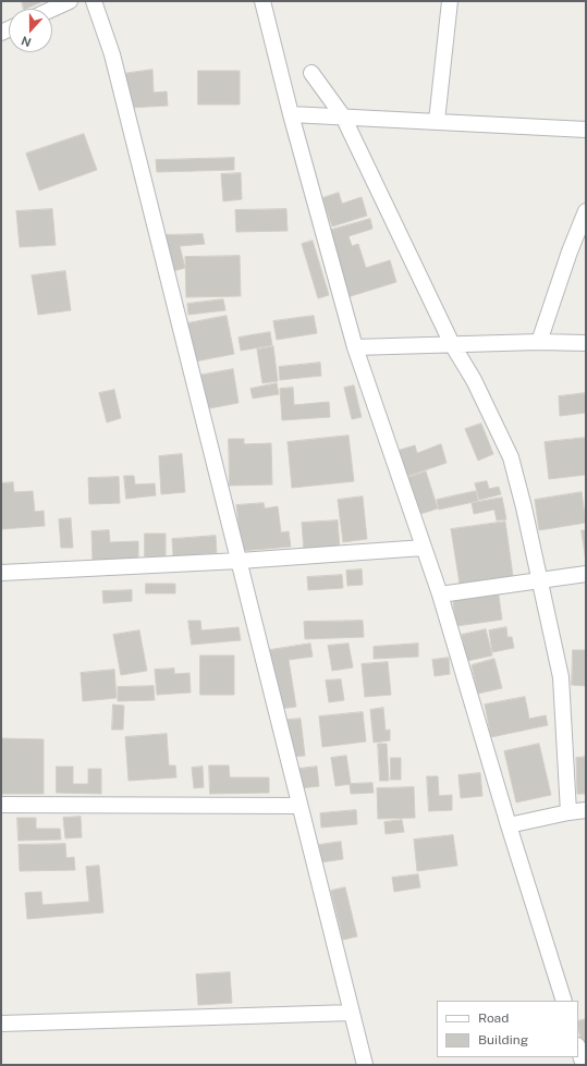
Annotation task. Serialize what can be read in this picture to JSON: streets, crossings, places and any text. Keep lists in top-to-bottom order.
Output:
{
  "legend": ["Road", "Building"],
  "north": "bottom"
}
